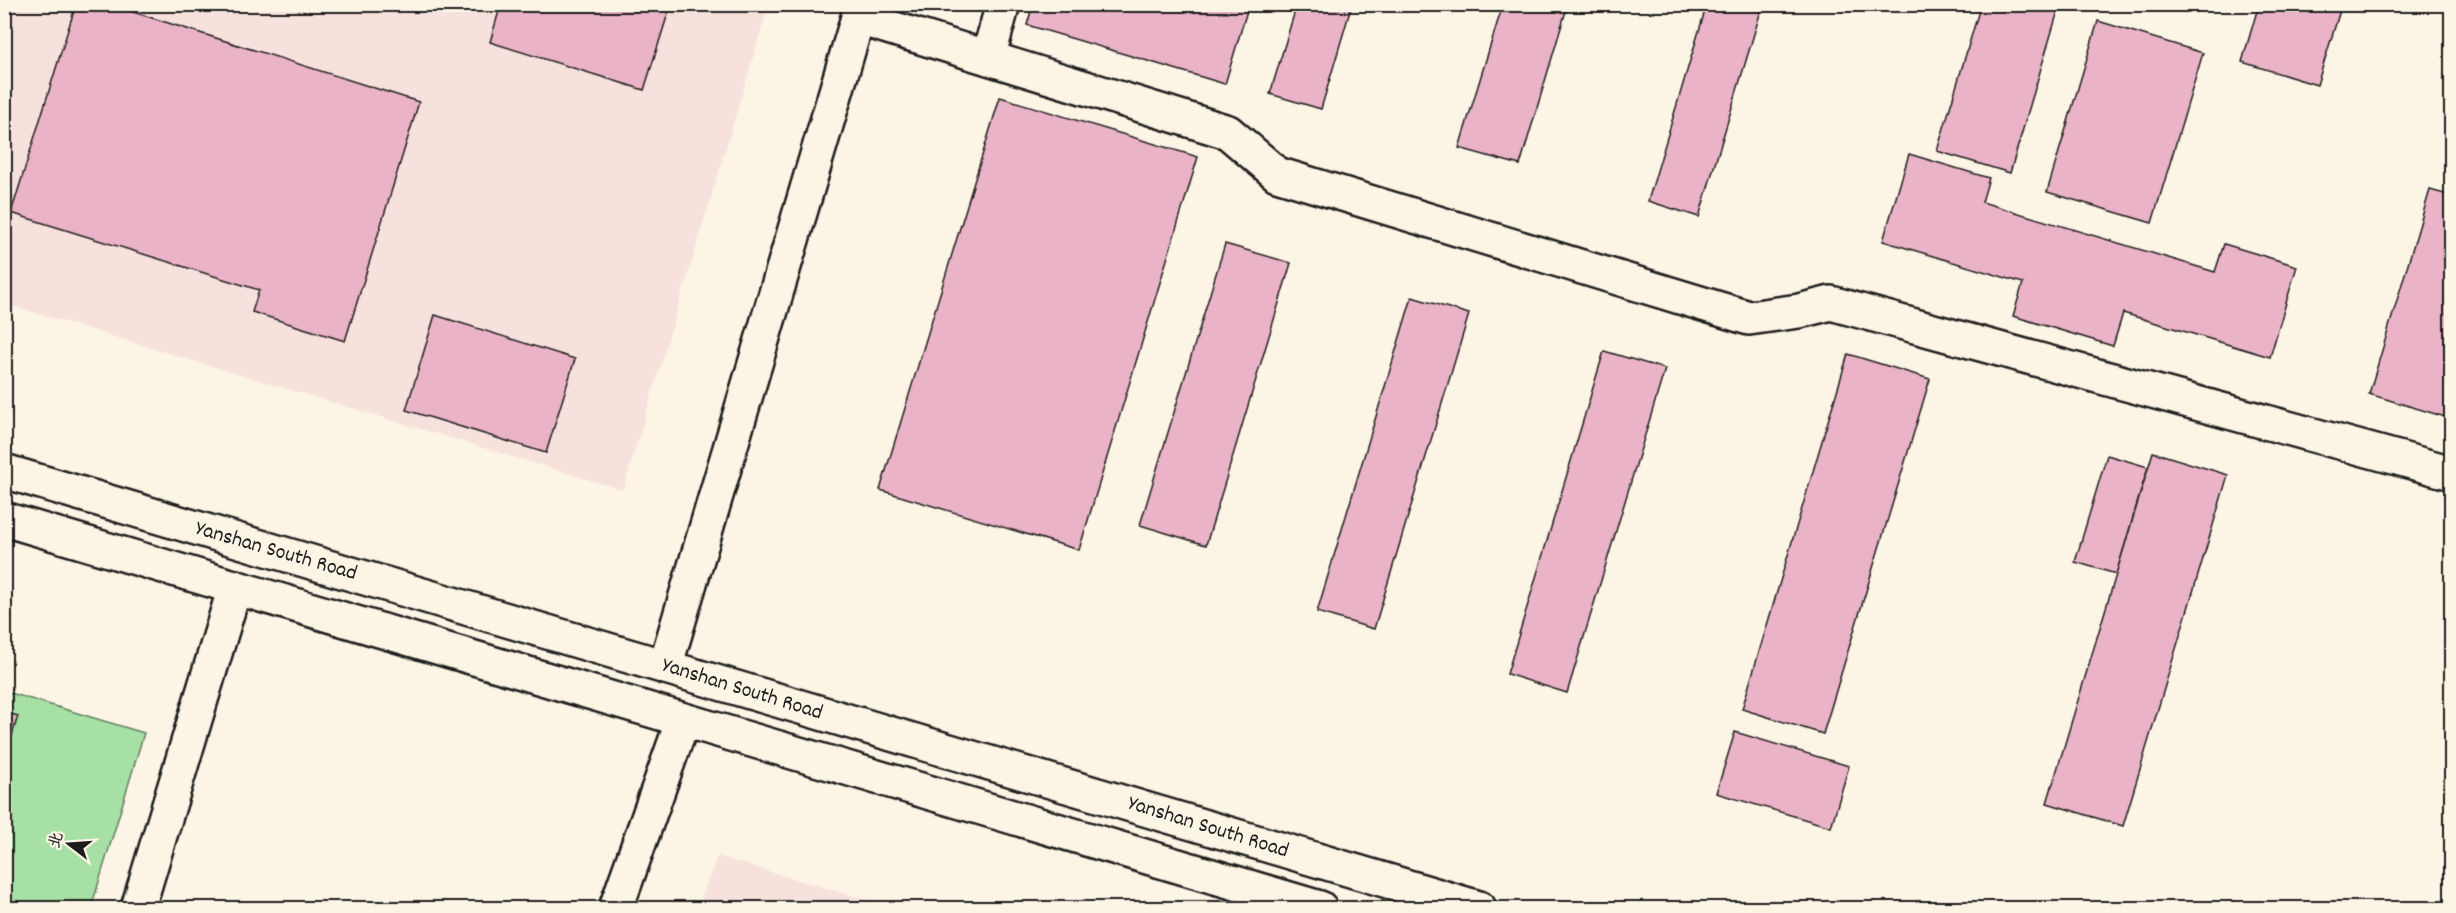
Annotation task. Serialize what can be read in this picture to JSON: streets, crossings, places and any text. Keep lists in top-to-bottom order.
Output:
{
  "streets": {
    "main road": ["Yanshan South Road"]
  },
  "north": "left"
}
